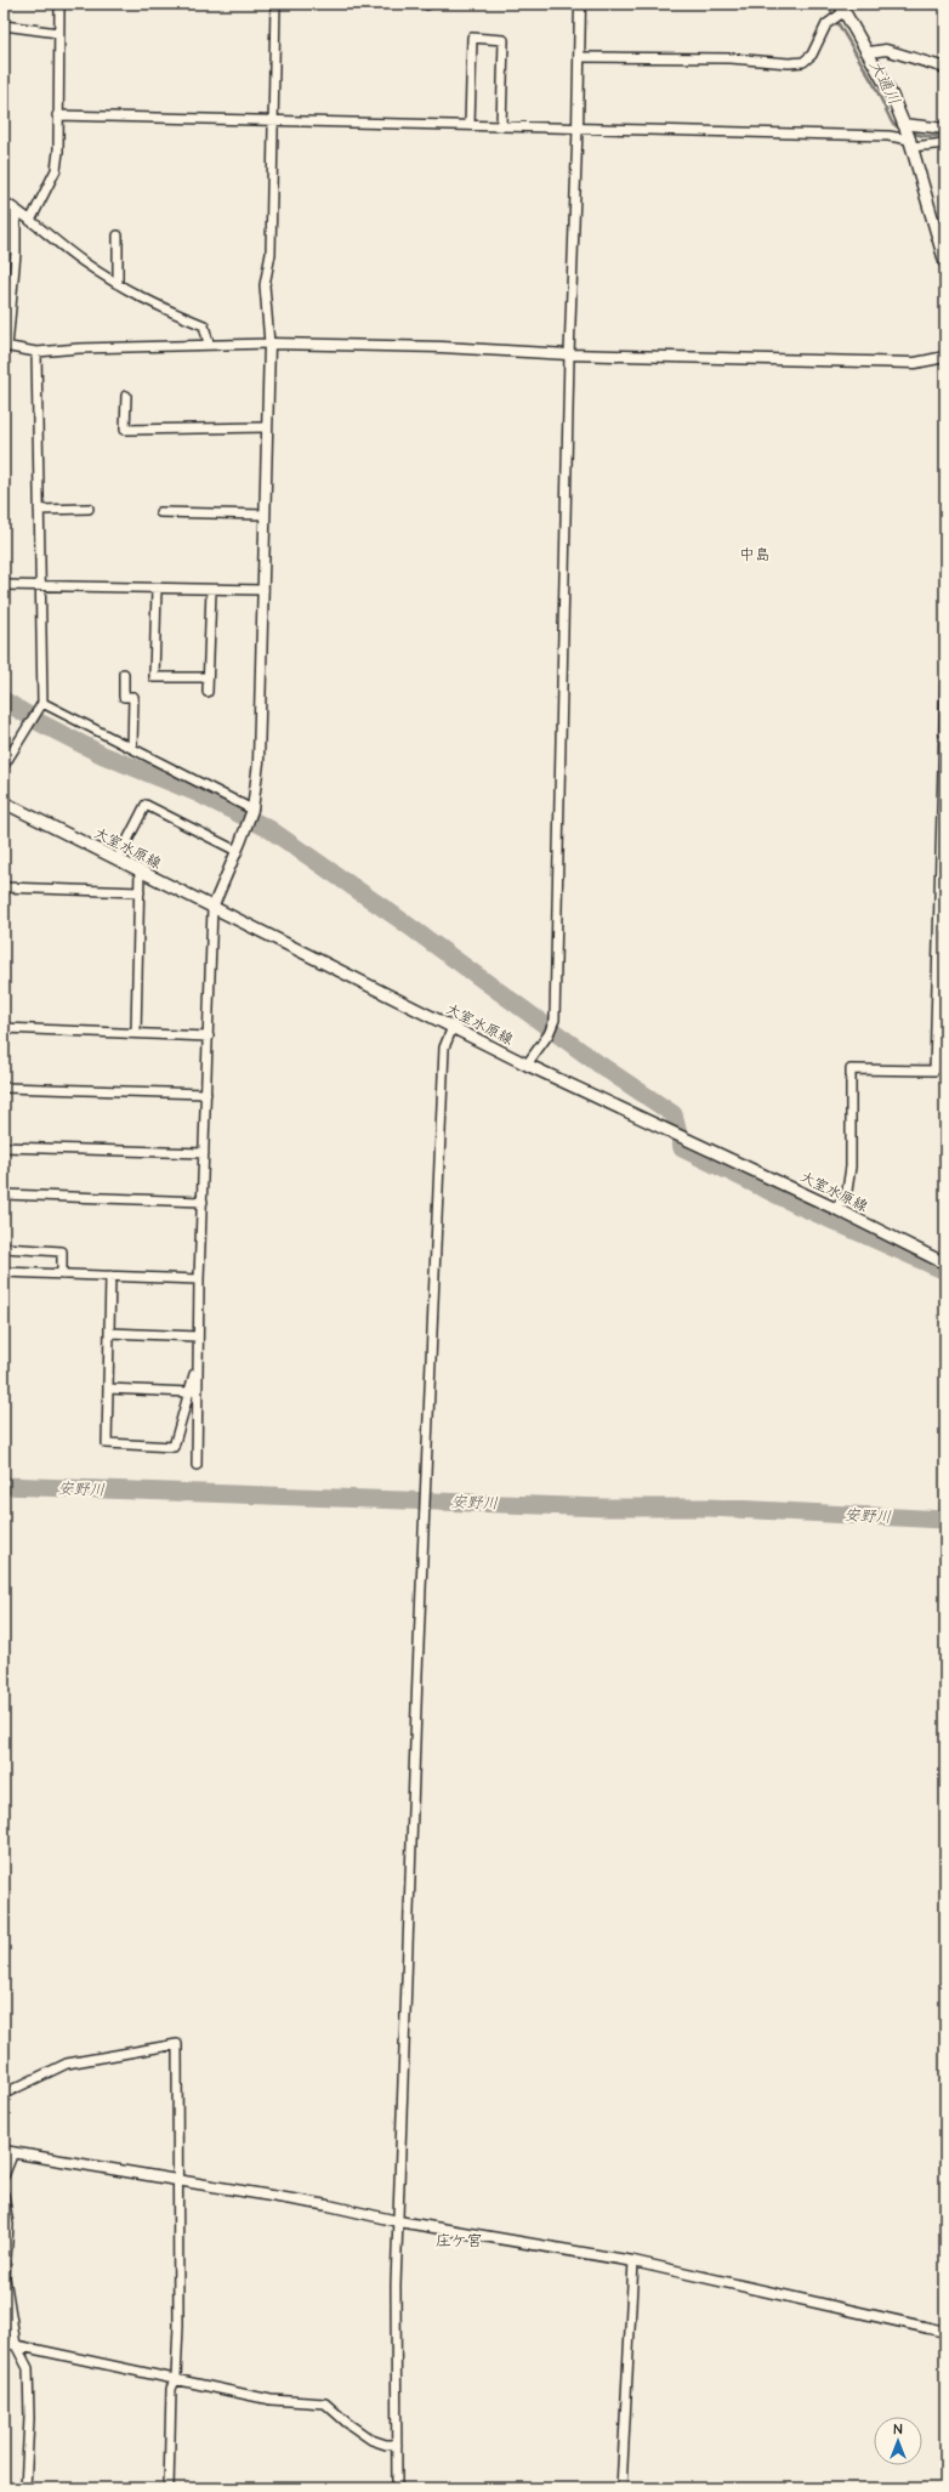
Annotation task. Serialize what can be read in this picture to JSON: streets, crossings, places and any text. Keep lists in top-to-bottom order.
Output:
{
  "streets": {
    "main road": ["大室水原線"]
  },
  "districts": ["中島", "庄ケ宮"],
  "water": ["大通川", "安野川"],
  "north": "top"
}
